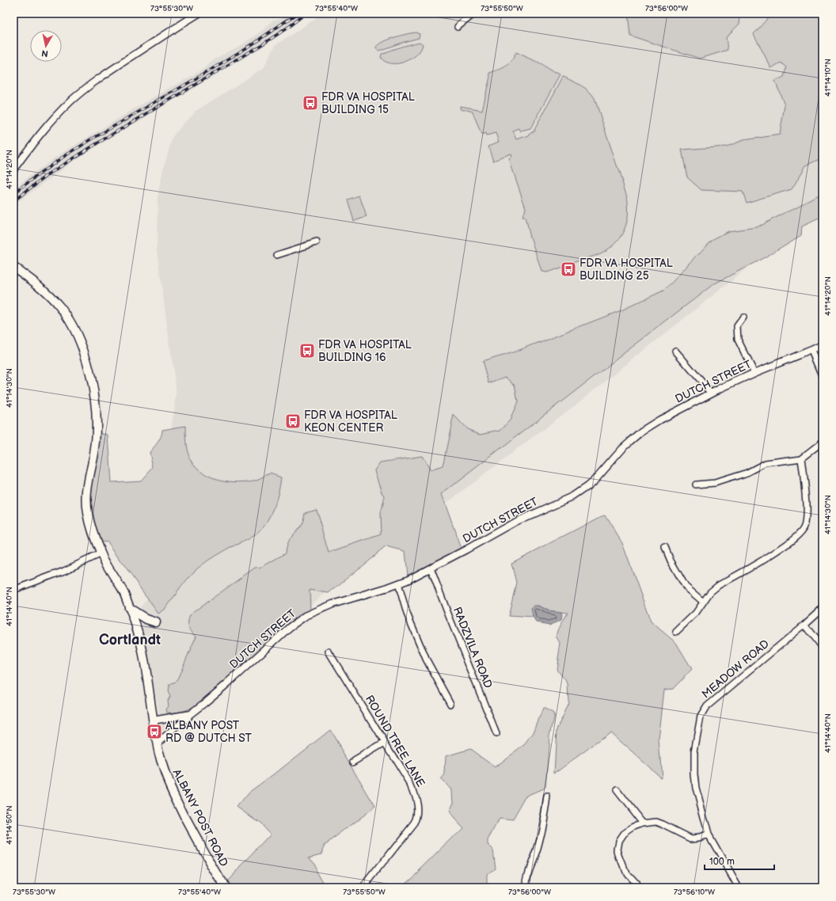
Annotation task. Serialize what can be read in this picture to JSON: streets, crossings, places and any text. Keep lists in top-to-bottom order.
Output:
{
  "streets": {
    "main road": ["ALBANY POST ROAD"],
    "street": [
      "DUTCH STREET",
      "RADZVILA ROAD",
      "MEADOW ROAD",
      "ROUND TREE LANE"
    ]
  },
  "crossings": [
    ["DUTCH STREET", "RADZVILA ROAD"],
    ["DUTCH STREET", "ALBANY POST ROAD"]
  ],
  "districts": ["Cortlandt"],
  "places": {
    "bus stop": [
      "FDR VA HOSPITAL BUILDING 15",
      "FDR VA HOSPITAL BUILDING 25",
      "FDR VA HOSPITAL BUILDING 16",
      "FDR VA HOSPITAL KEON CENTER",
      "ALBANY POST RD @ DUTCH ST"
    ]
  },
  "scale_bar": "100 m",
  "north": "bottom",
  "coordinates": [
    "73°55'30\"W",
    "73°55'40\"W",
    "73°55'50\"W",
    "73°56'00\"W",
    "41°14'10\"N",
    "41°14'20\"N",
    "41°14'30\"N",
    "41°14'40\"N",
    "41°14'50\"N",
    "73°56'10\"W"
  ]
}
